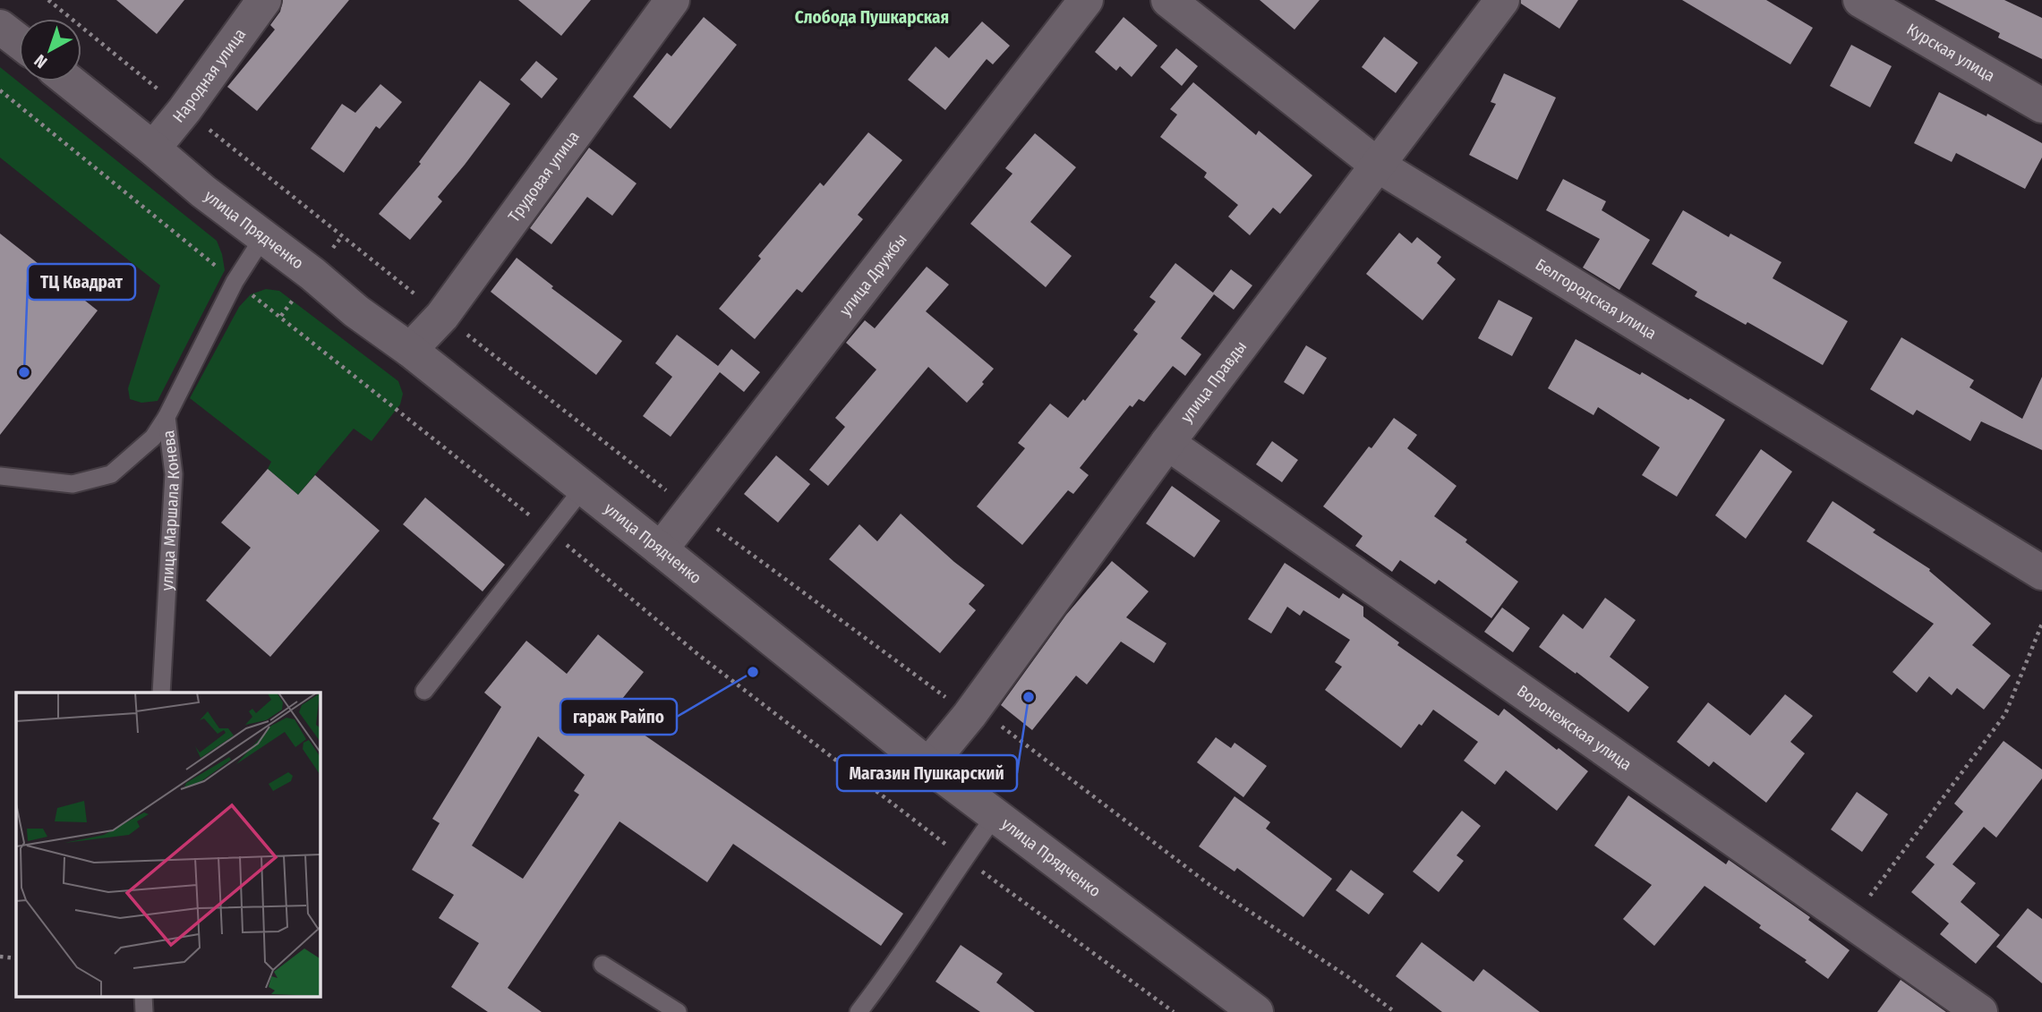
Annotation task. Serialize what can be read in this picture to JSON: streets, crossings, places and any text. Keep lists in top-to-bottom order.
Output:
{
  "streets": {
    "street": [
      "Курская улица",
      "Народная улица",
      "Трудовая улица",
      "улица Прядченко",
      "улица Дружбы",
      "Белгородская улица",
      "улица Правды",
      "Воронежская улица"
    ],
    "lane": ["улица Маршала Конева"]
  },
  "crossings": [
    ["Народная улица", "улица Прядченко"],
    ["Трудовая улица", "улица Прядченко"],
    ["улица Прядченко", "улица Дружбы"],
    ["улица Прядченко", "улица Правды"],
    ["улица Прядченко", "улица Маршала Конева"],
    ["Белгородская улица", "улица Правды"],
    ["улица Правды", "Воронежская улица"]
  ],
  "districts": ["Слобода Пушкарская"],
  "places": ["ТЦ Квадрат", "гараж Райпо", "Магазин Пушкарский"],
  "north": "bottom left"
}
